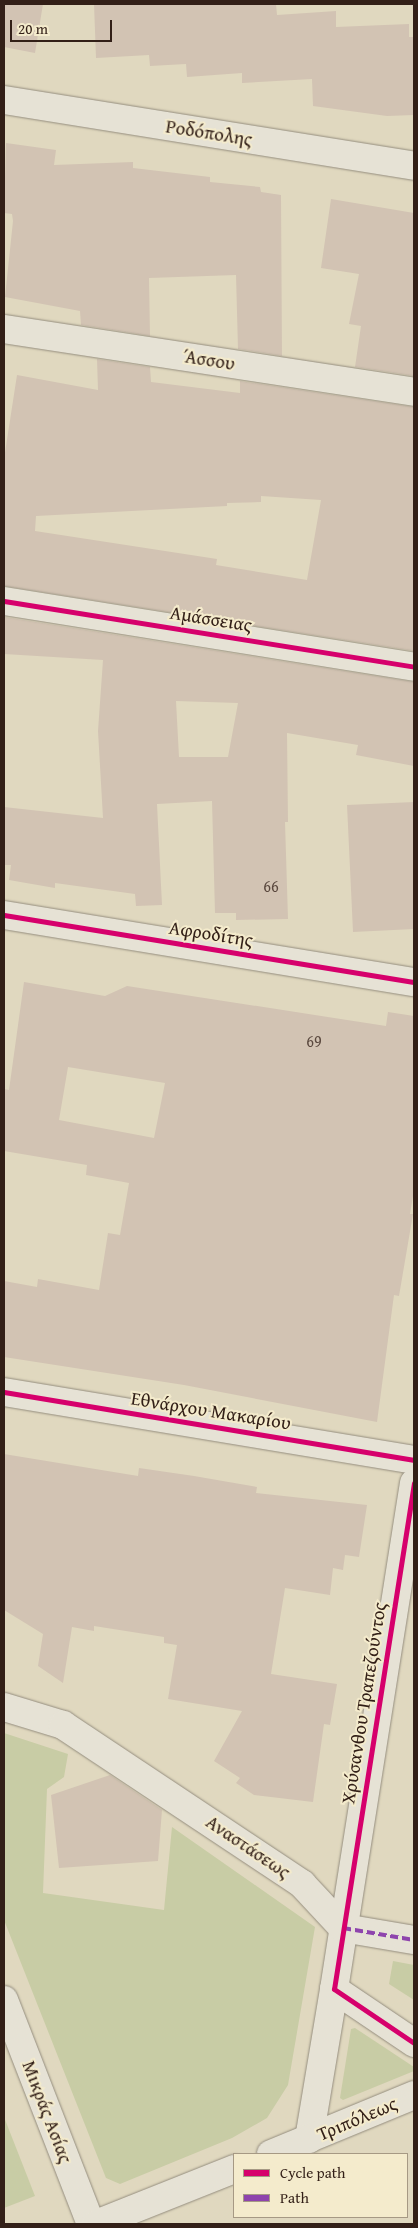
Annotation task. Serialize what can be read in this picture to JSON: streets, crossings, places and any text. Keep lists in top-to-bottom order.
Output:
{
  "streets": {
    "street": [
      "Ροδόπολης",
      "Άσσου",
      "Αμάσσειας",
      "Αφροδίτης",
      "Εθνάρχου Μακαρίου",
      "Χρύσανθου Τραπεζούντος",
      "Αναστάσεως",
      "Μικράς Ασίας",
      "Τριπόλεως"
    ]
  },
  "crossings": [
    ["Χρύσανθου Τραπεζούντος", "Αναστάσεως"]
  ],
  "house_numbers": ["66", "69"],
  "legend": ["Cycle path", "Path"],
  "scale_bar": "20 m"
}
